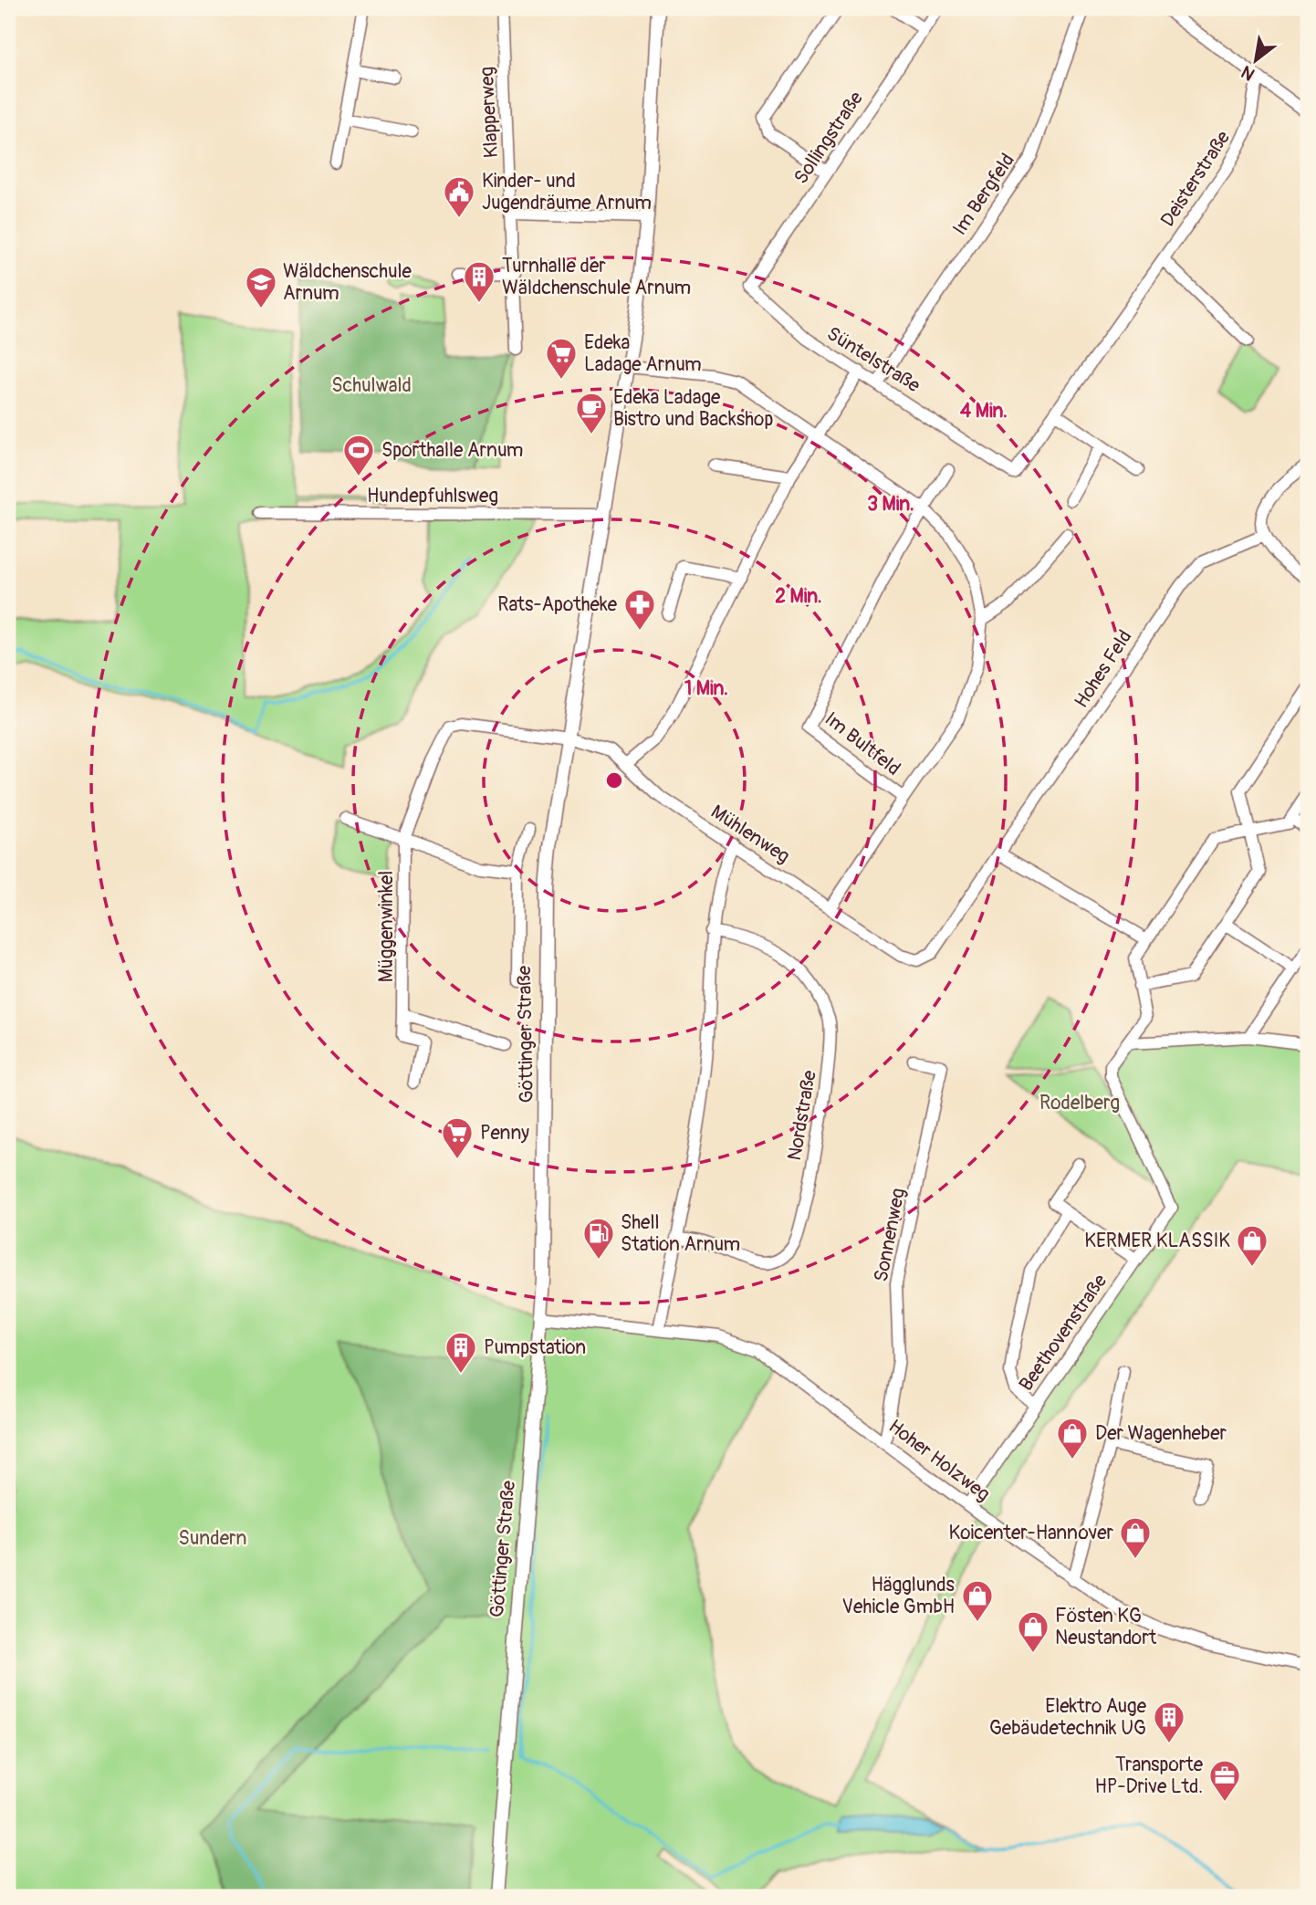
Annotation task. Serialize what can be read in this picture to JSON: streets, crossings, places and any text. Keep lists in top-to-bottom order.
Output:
{
  "streets": {
    "street": [
      "Klapperweg",
      "Sollingstraße",
      "Deisterstraße",
      "Im Bergfeld",
      "Süntelstraße",
      "Hundepfuhlsweg",
      "Hohes Feld",
      "Im Bultfeld",
      "Mühlenweg",
      "Müggenwinkel",
      "Göttinger Straße",
      "Nordstraße",
      "Sonnenweg",
      "Beethovenstraße",
      "Hoher Holzweg"
    ]
  },
  "crossings": [
    ["Sollingstraße", "Süntelstraße"],
    ["Deisterstraße", "Süntelstraße"],
    ["Im Bergfeld", "Süntelstraße"],
    ["Hundepfuhlsweg", "Göttinger Straße"],
    ["Hohes Feld", "Mühlenweg"],
    ["Im Bultfeld", "Mühlenweg"],
    ["Im Bultfeld", "Göttinger Straße"],
    ["Mühlenweg", "Müggenwinkel"],
    ["Mühlenweg", "Göttinger Straße"],
    ["Müggenwinkel", "Göttinger Straße"],
    ["Göttinger Straße", "Hoher Holzweg"],
    ["Sonnenweg", "Hoher Holzweg"],
    ["Beethovenstraße", "Hoher Holzweg"]
  ],
  "parks": ["Schulwald", "Rodelberg", "Sundern"],
  "places": {
    "public building": ["Kinder- und Jugendräume Arnum"],
    "building": ["Turnhalle der Wäldchenschule Arnum", "Pumpstation", "Elektro Auge Gebäudetechnik UG"],
    "school or university": ["Wäldchenschule Arnum"],
    "supermarket": ["Edeka Ladage Arnum", "Penny"],
    "cafe": ["Edeka Ladage Bistro und Backshop"],
    "sports": ["Sporthalle Arnum"],
    "pharmacy": ["Rats-Apotheke"],
    "fuel station": ["Shell Station Arnum"],
    "shop": [
      "KERMER KLASSIK",
      "Der Wagenheber",
      "Koicenter-Hannover",
      "Hägglunds Vehicle GmbH",
      "Fösten KG Neustandort"
    ],
    "office": ["Transporte HP-Drive Ltd."]
  },
  "north": "bottom left",
  "rings": [
    "4 Min.",
    "3 Min.",
    "2 Min.",
    "1 Min."
  ]
}
